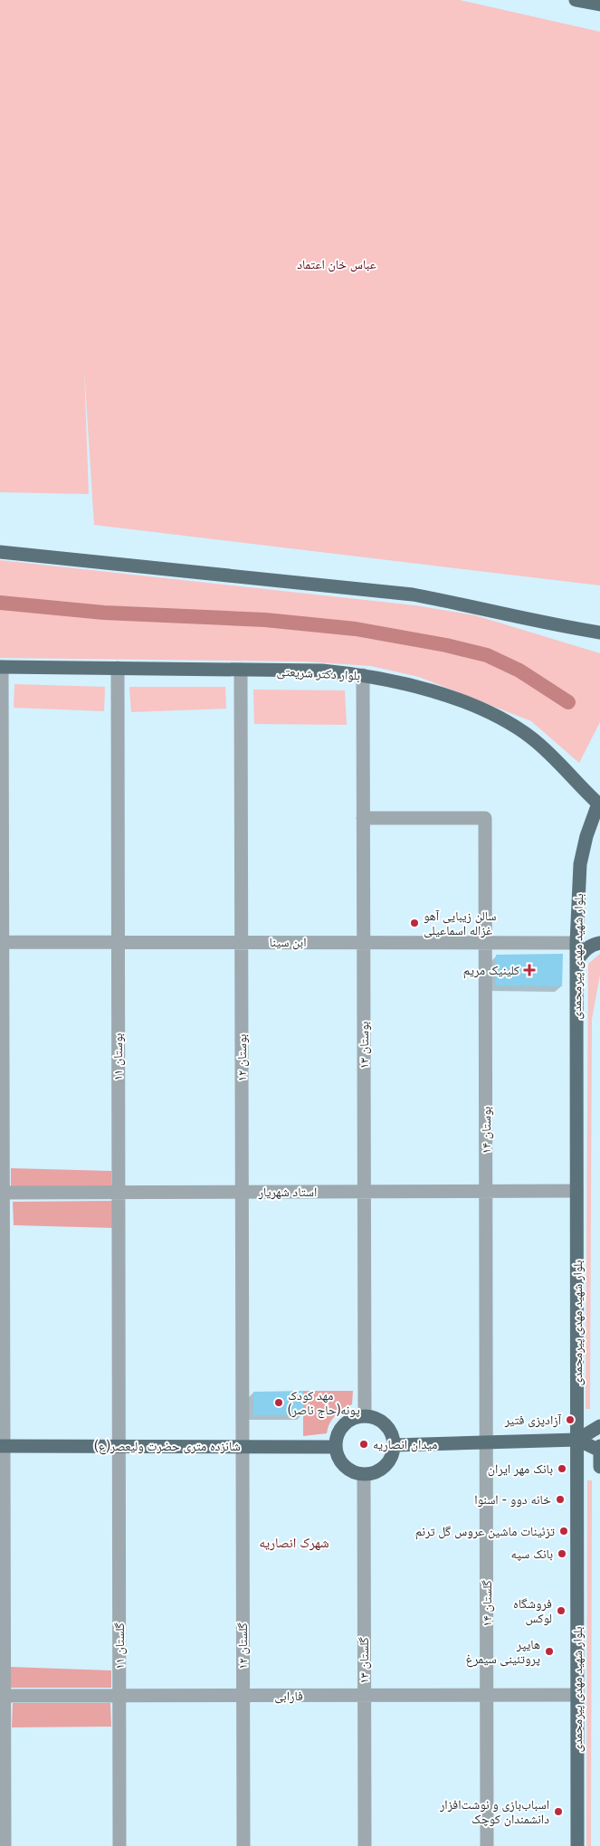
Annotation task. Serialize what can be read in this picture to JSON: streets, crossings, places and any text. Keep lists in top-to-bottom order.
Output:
{
  "streets": {
    "main road": ["بلوار دکتر شریعتی", "بلوار شهید مهدی پیرمحمدی", "شانزده متری حضرت ولیعصر(ع)"],
    "street": [
      "ابن سینا",
      "بوستان ۱۳",
      "بوستان ۱۱",
      "بوستان ۱۲",
      "بوستان ۱۴",
      "استاد شهریار",
      "گلستان ۱۴",
      "گلستان ۱۱",
      "گلستان ۱۲",
      "گلستان ۱۳",
      "فارابی"
    ]
  },
  "crossings": [
    ["بلوار دکتر شریعتی", "بلوار شهید مهدی پیرمحمدی"],
    ["بلوار دکتر شریعتی", "بوستان ۱۳"],
    ["بلوار دکتر شریعتی", "بوستان ۱۱"],
    ["بلوار دکتر شریعتی", "بوستان ۱۲"],
    ["ابن سینا", "بلوار شهید مهدی پیرمحمدی"],
    ["ابن سینا", "بوستان ۱۳"],
    ["ابن سینا", "بوستان ۱۱"],
    ["ابن سینا", "بوستان ۱۲"],
    ["ابن سینا", "بوستان ۱۴"],
    ["بلوار شهید مهدی پیرمحمدی", "استاد شهریار"],
    ["بلوار شهید مهدی پیرمحمدی", "فارابی"],
    ["بوستان ۱۳", "بوستان ۱۴"],
    ["بوستان ۱۳", "استاد شهریار"],
    ["بوستان ۱۳", "شانزده متری حضرت ولیعصر(ع)"],
    ["بوستان ۱۳", "گلستان ۱۳"],
    ["بوستان ۱۱", "استاد شهریار"],
    ["بوستان ۱۱", "شانزده متری حضرت ولیعصر(ع)"],
    ["بوستان ۱۱", "گلستان ۱۱"],
    ["بوستان ۱۲", "استاد شهریار"],
    ["بوستان ۱۲", "شانزده متری حضرت ولیعصر(ع)"],
    ["بوستان ۱۲", "گلستان ۱۲"],
    ["بوستان ۱۴", "استاد شهریار"],
    ["بوستان ۱۴", "گلستان ۱۴"],
    ["شانزده متری حضرت ولیعصر(ع)", "گلستان ۱۱"],
    ["شانزده متری حضرت ولیعصر(ع)", "گلستان ۱۲"],
    ["شانزده متری حضرت ولیعصر(ع)", "گلستان ۱۳"],
    ["گلستان ۱۴", "فارابی"],
    ["گلستان ۱۱", "فارابی"],
    ["گلستان ۱۲", "فارابی"],
    ["گلستان ۱۳", "فارابی"]
  ],
  "districts": ["شهرک انصاریه"],
  "parks": ["عباس خان اعتماد"],
  "places": {
    "other": [
      "سالن زیبایی آهو غزاله اسماعیلی",
      "مهد کودک پونه(حاج ناصر)",
      "آزادپزی فتیر",
      "میدان انصاریه",
      "بانک مهر ایران",
      "خانه دوو - اسنوا",
      "تزئینات ماشین عروس گل ترنم",
      "بانک سپه",
      "فروشگاه لوکس",
      "هایپر پروتئینی سیمرغ",
      "اسباب‌بازی و نوشت‌افزار دانشمندان کوچک"
    ],
    "health": ["کلینیک مریم"]
  }
}
